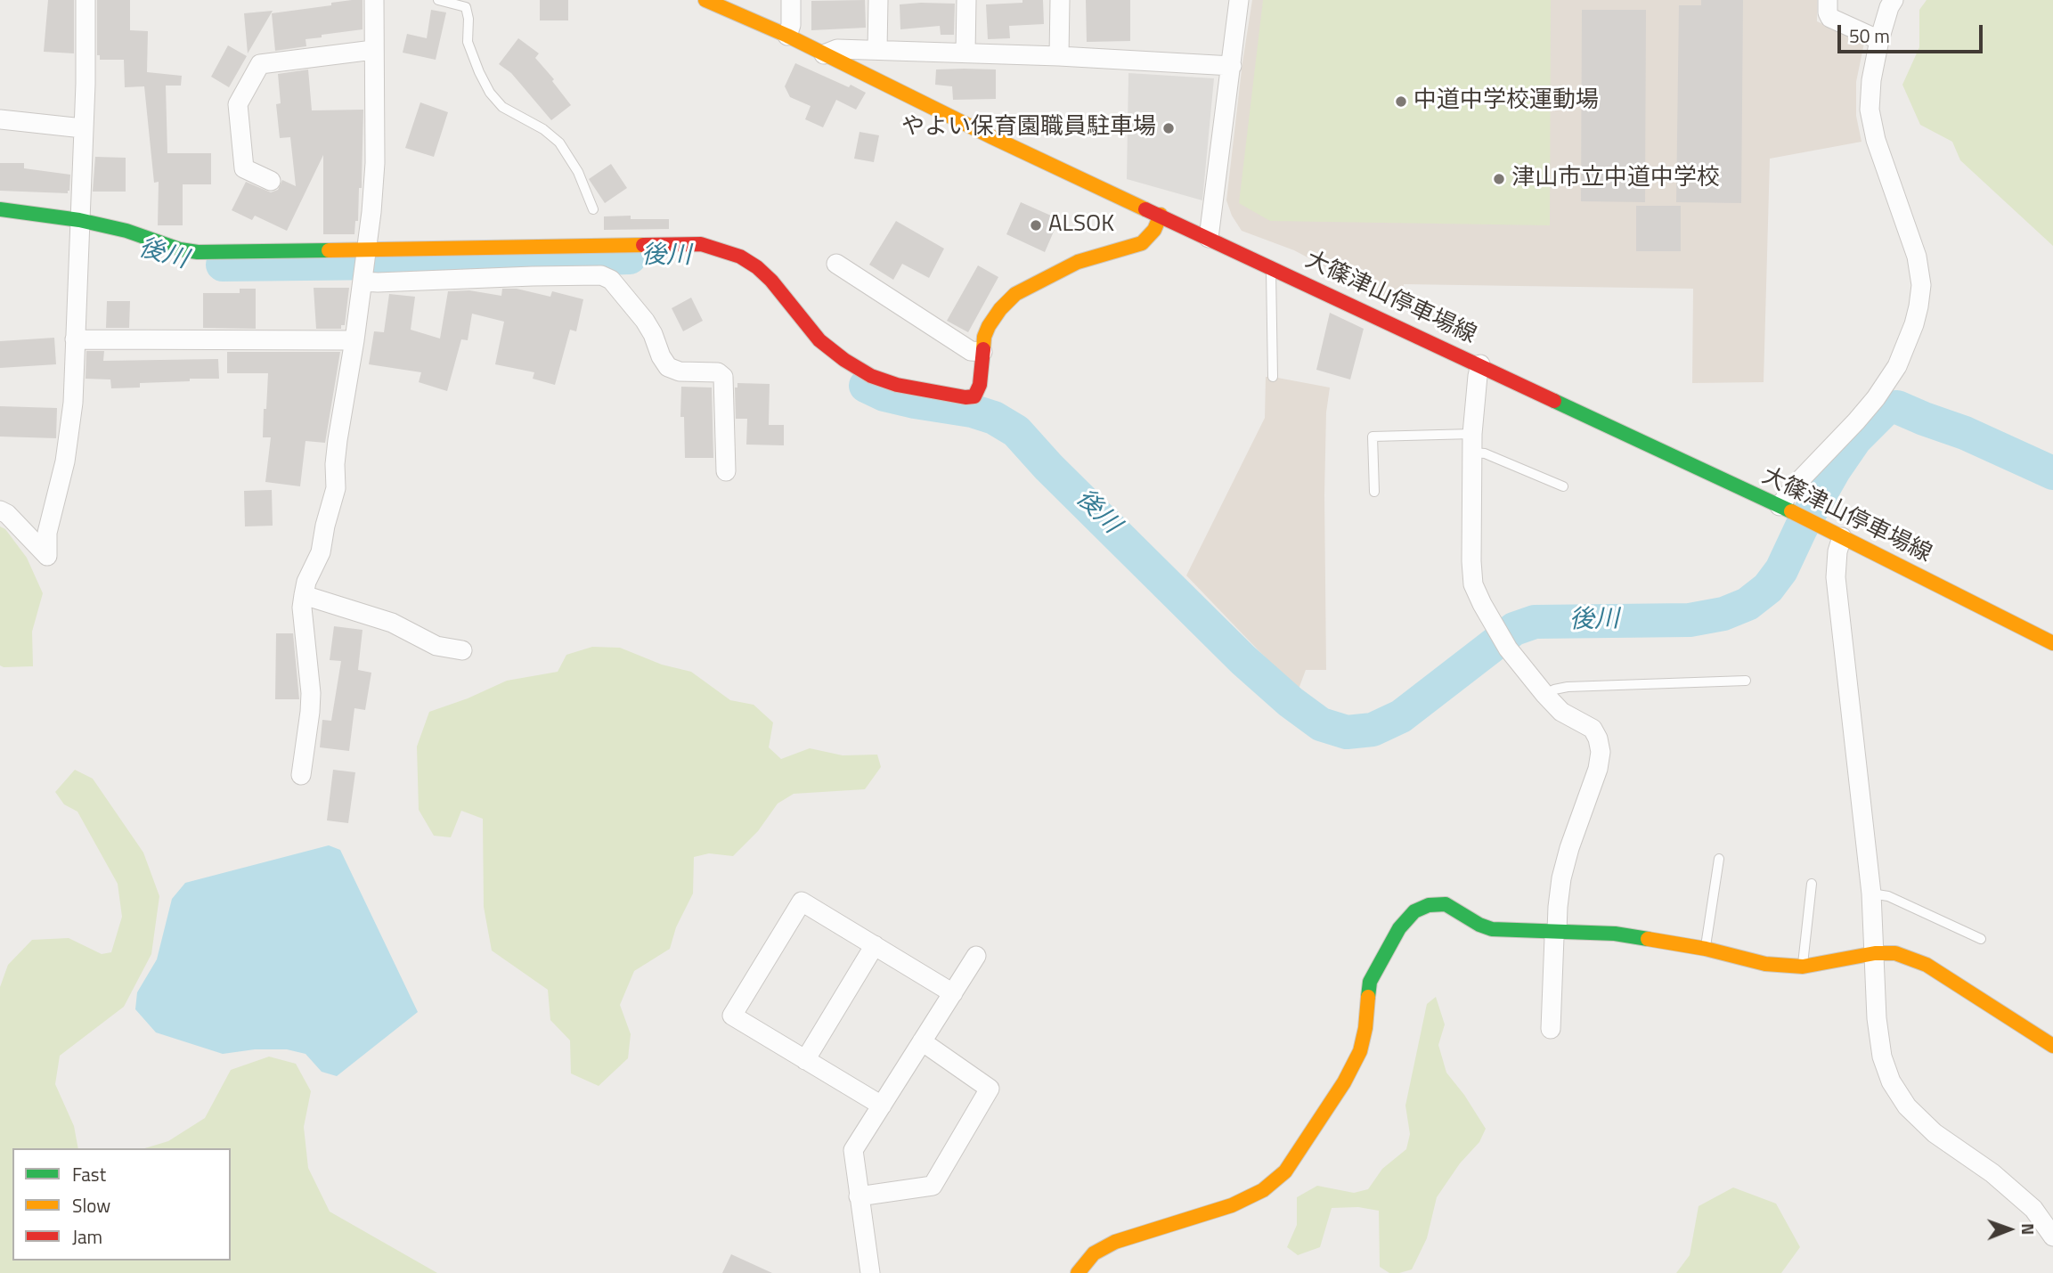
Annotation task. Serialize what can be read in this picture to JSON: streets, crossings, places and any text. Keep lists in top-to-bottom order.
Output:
{
  "streets": {
    "street": ["大篠津山停車場線"]
  },
  "water": ["後川"],
  "places": [
    "中道中学校運動場",
    "やよい保育園職員駐車場",
    "津山市立中道中学校",
    "ALSOK"
  ],
  "legend": ["Fast", "Slow", "Jam"],
  "scale_bar": "50 m",
  "north": "right"
}
